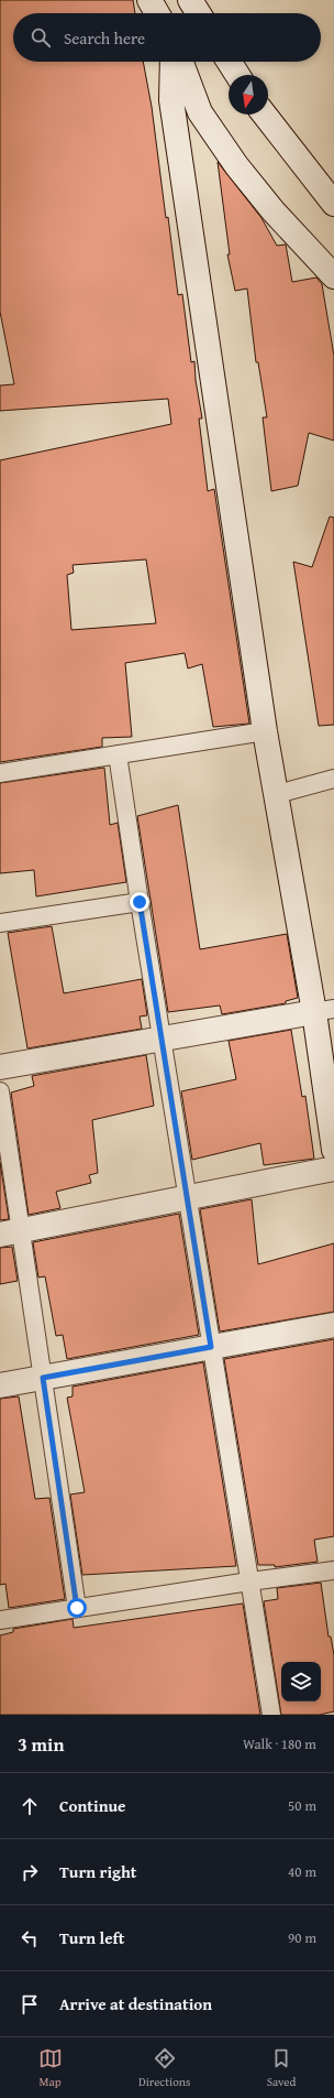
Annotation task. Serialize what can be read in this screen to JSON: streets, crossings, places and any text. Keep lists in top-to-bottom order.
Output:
{
  "north": "bottom",
  "page": {
    "search": "Search here",
    "heading": ["3 min", "Walk · 180 m"],
    "list": [
      ["Continue", "50 m"],
      ["Turn right", "40 m"],
      ["Turn left", "90 m"],
      "Arrive at destination"
    ],
    "nav": ["Map", "Directions", "Saved"]
  }
}
